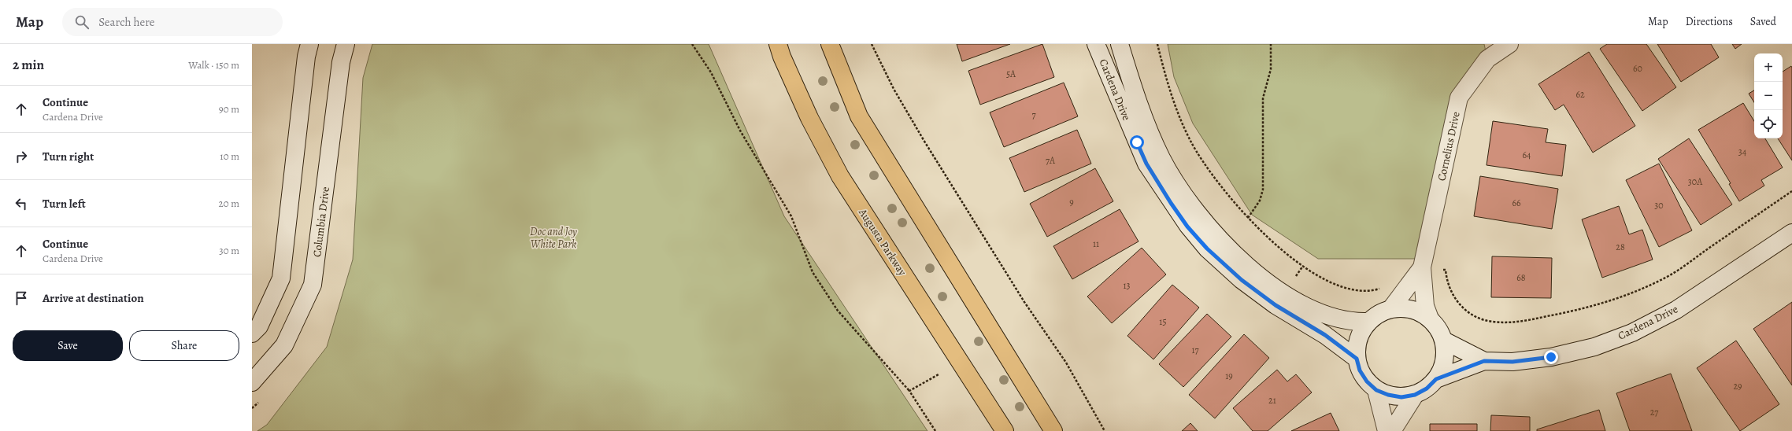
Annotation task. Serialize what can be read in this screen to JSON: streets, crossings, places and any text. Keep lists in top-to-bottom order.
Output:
{
  "streets": {
    "main road": ["Augusta Parkway"],
    "street": ["Cardena Drive", "Cornelius Drive", "Columbia Drive"]
  },
  "crossings": [
    ["Cardena Drive", "Cornelius Drive"]
  ],
  "parks": ["Doc and Joy White Park"],
  "house_numbers": [
    "60",
    "5A",
    "62",
    "7",
    "34",
    "64",
    "7A",
    "30A",
    "9",
    "66",
    "30",
    "11",
    "28",
    "68",
    "13",
    "15",
    "17",
    "19",
    "29",
    "21",
    "27"
  ],
  "page": {
    "header": "Map",
    "search": "Search here",
    "nav": ["Map", "Directions", "Saved"],
    "heading": ["2 min", "Walk · 150 m"],
    "map_buttons": ["+", "−"],
    "list": [
      ["Continue", "Cardena Drive", "90 m"],
      ["Turn right", "10 m"],
      ["Turn left", "20 m"],
      ["Continue", "Cardena Drive", "30 m"],
      "Arrive at destination"
    ],
    "buttons": ["Save", "Share"]
  }
}
